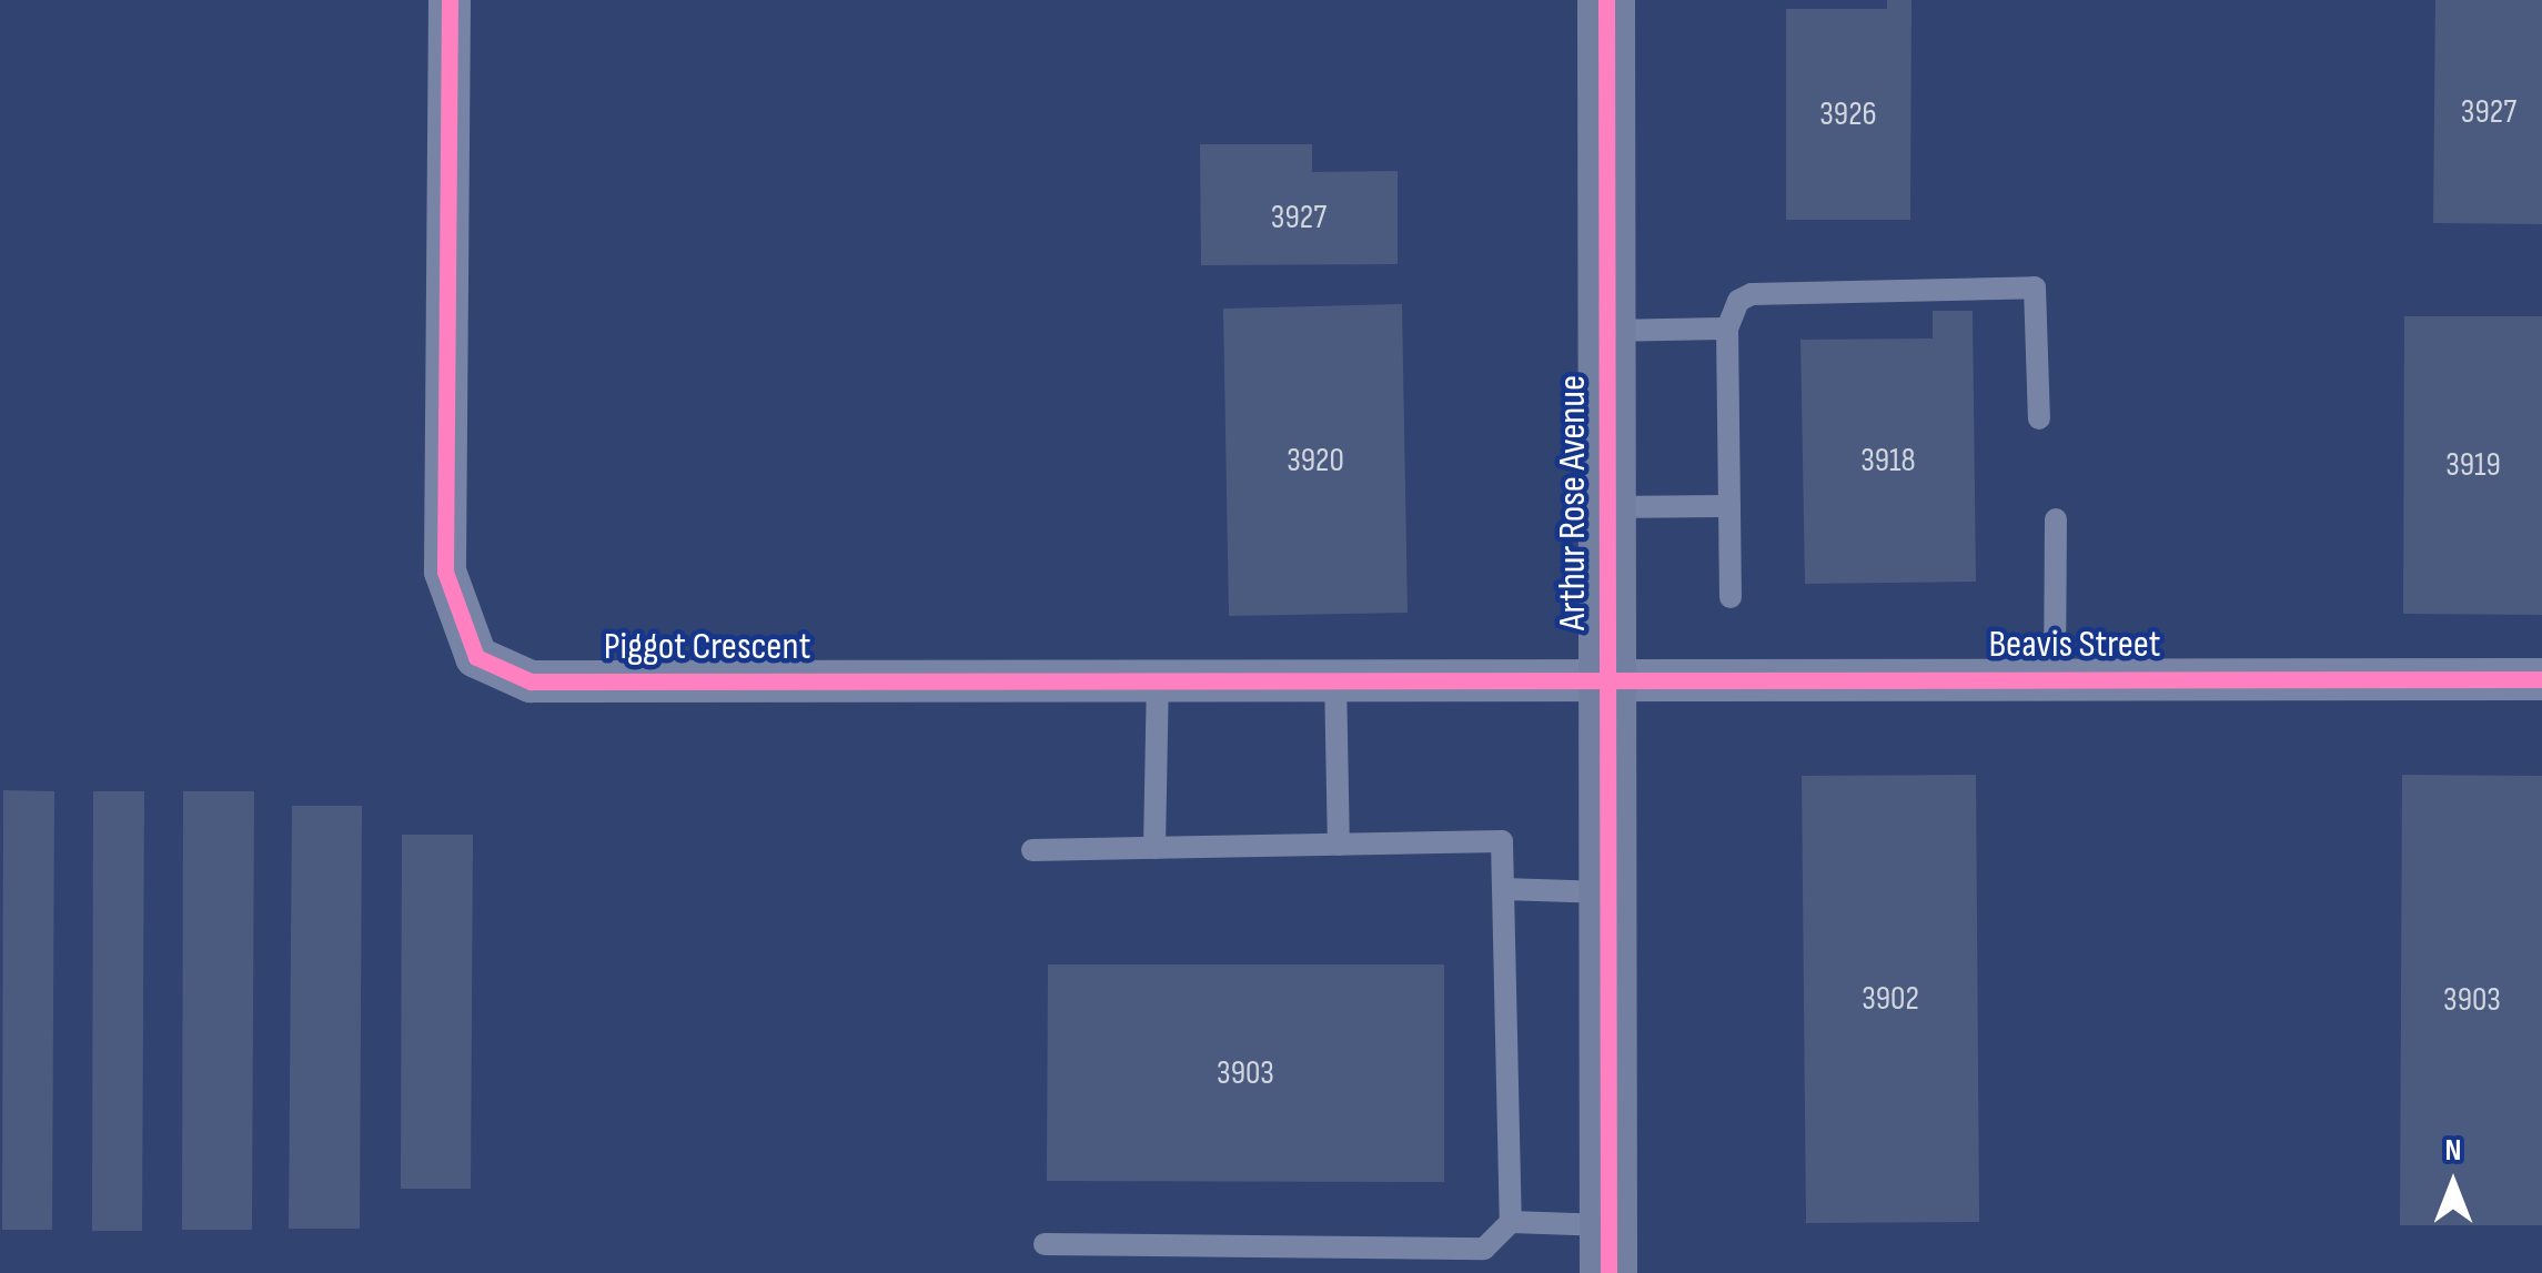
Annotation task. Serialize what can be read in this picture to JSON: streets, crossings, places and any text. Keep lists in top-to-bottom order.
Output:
{
  "streets": {
    "street": ["Arthur Rose Avenue", "Beavis Street", "Piggot Crescent"]
  },
  "crossings": [
    ["Arthur Rose Avenue", "Beavis Street"],
    ["Arthur Rose Avenue", "Piggot Crescent"],
    ["Beavis Street", "Piggot Crescent"]
  ],
  "house_numbers": [
    "3927",
    "3926",
    "3927",
    "3920",
    "3918",
    "3919",
    "3902",
    "3903",
    "3903"
  ],
  "north": "top"
}
